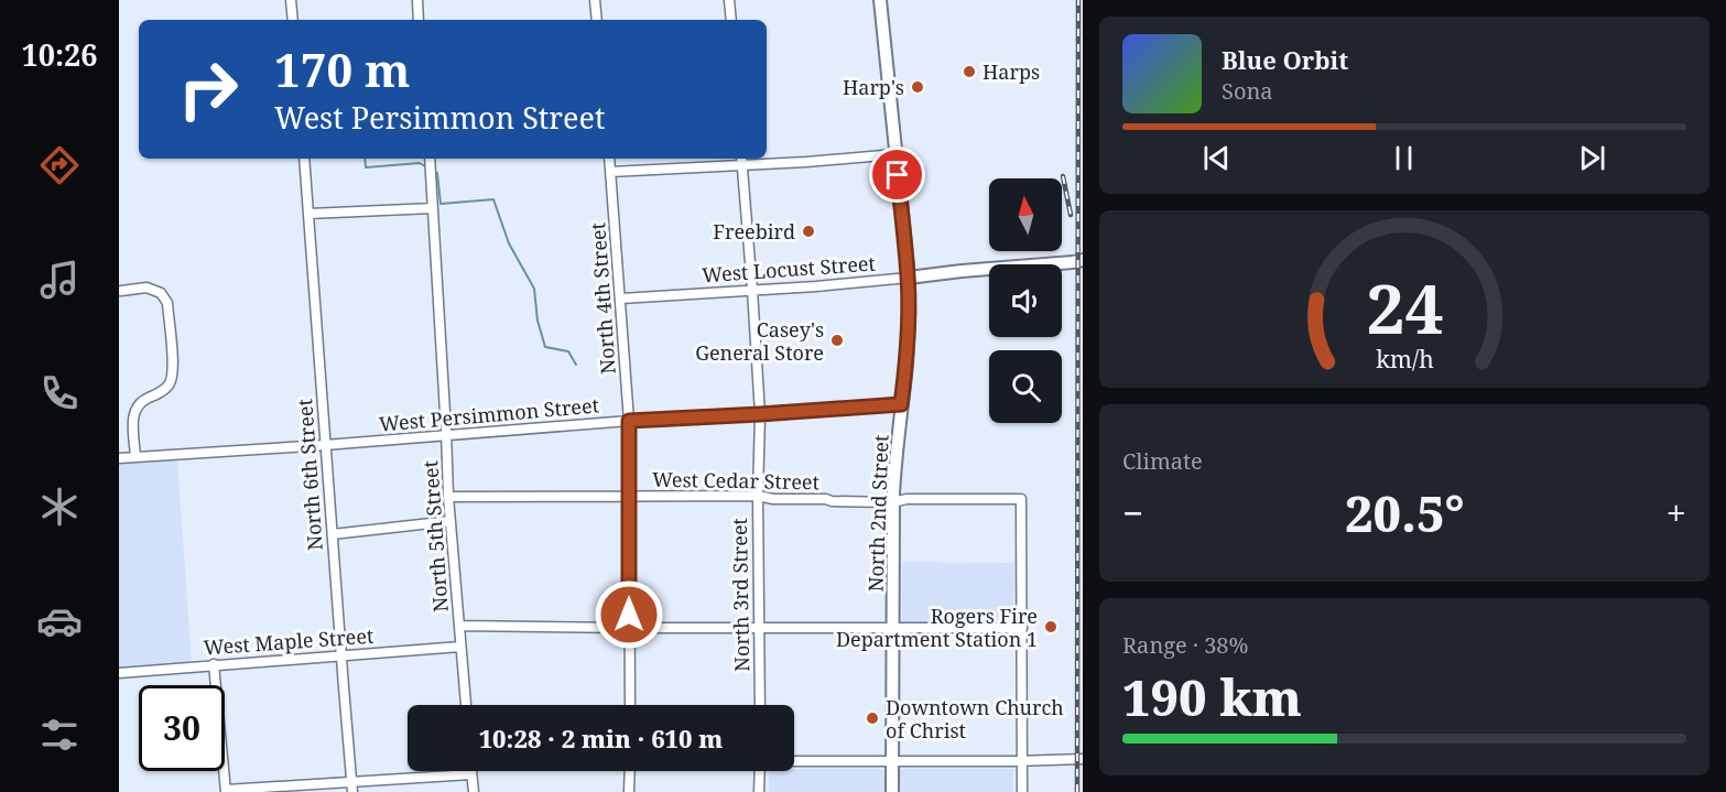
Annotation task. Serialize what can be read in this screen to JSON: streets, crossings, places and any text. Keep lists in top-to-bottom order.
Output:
{
  "streets": {
    "main road": ["West Locust Street", "North 2nd Street"],
    "street": [
      "North 4th Street",
      "West Persimmon Street",
      "North 6th Street",
      "West Cedar Street",
      "North 5th Street",
      "North 3rd Street",
      "West Maple Street"
    ]
  },
  "crossings": [
    ["West Locust Street", "North 4th Street"],
    ["West Locust Street", "North 2nd Street"],
    ["West Locust Street", "North 3rd Street"],
    ["North 4th Street", "West Persimmon Street"],
    ["North 4th Street", "West Cedar Street"],
    ["West Persimmon Street", "North 6th Street"],
    ["West Persimmon Street", "North 2nd Street"],
    ["West Persimmon Street", "North 5th Street"],
    ["West Persimmon Street", "North 3rd Street"],
    ["North 6th Street", "West Maple Street"],
    ["West Cedar Street", "North 2nd Street"],
    ["West Cedar Street", "North 5th Street"],
    ["West Cedar Street", "North 3rd Street"],
    ["North 5th Street", "West Maple Street"]
  ],
  "places": [
    "Harps",
    "Harp's",
    "Freebird",
    "Casey's General Store",
    "Rogers Fire Department Station 1",
    "Downtown Church of Christ"
  ],
  "north": "top",
  "page": {
    "tabs": "10:26",
    "turn": ["170 m", "West Persimmon Street"],
    "song": ["Blue Orbit", "Sona"],
    "tile": [
      "Climate",
      ["Range · 38%", "190 km"]
    ],
    "heat": ["−", "20.5°", "+"],
    "limit": "30",
    "trip": "10:28 · 2 min · 610 m",
    "gauge": ["24", "km/h"]
  }
}
